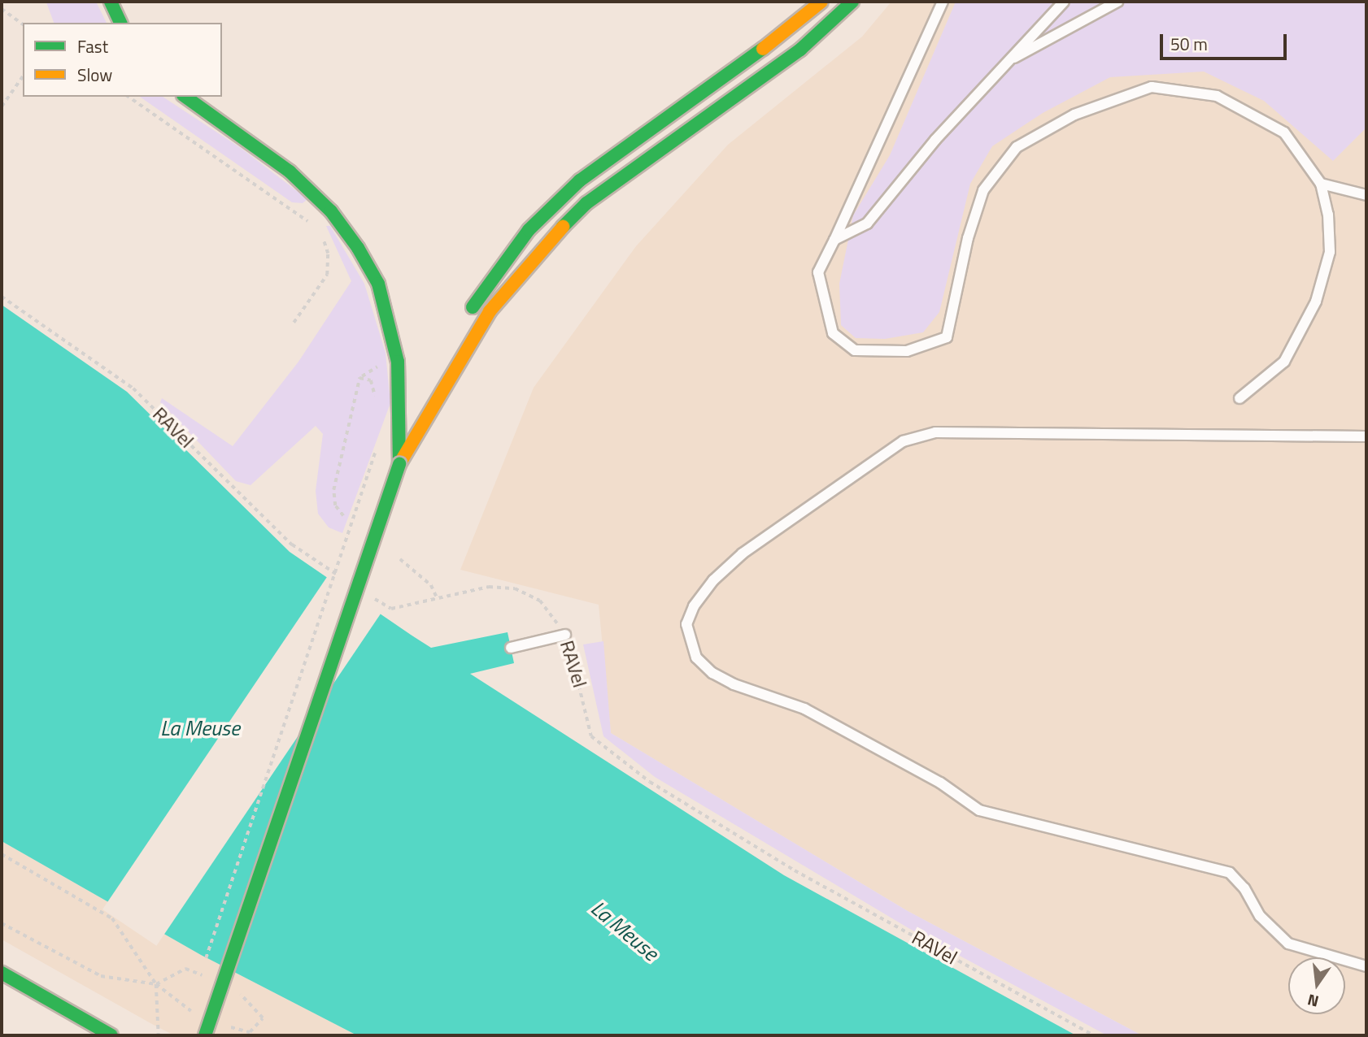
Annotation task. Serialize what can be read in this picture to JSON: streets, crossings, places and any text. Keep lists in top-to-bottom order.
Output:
{
  "streets": {
    "path": ["RAVel"]
  },
  "water": ["La Meuse"],
  "legend": ["Fast", "Slow"],
  "scale_bar": "50 m",
  "north": "bottom"
}
